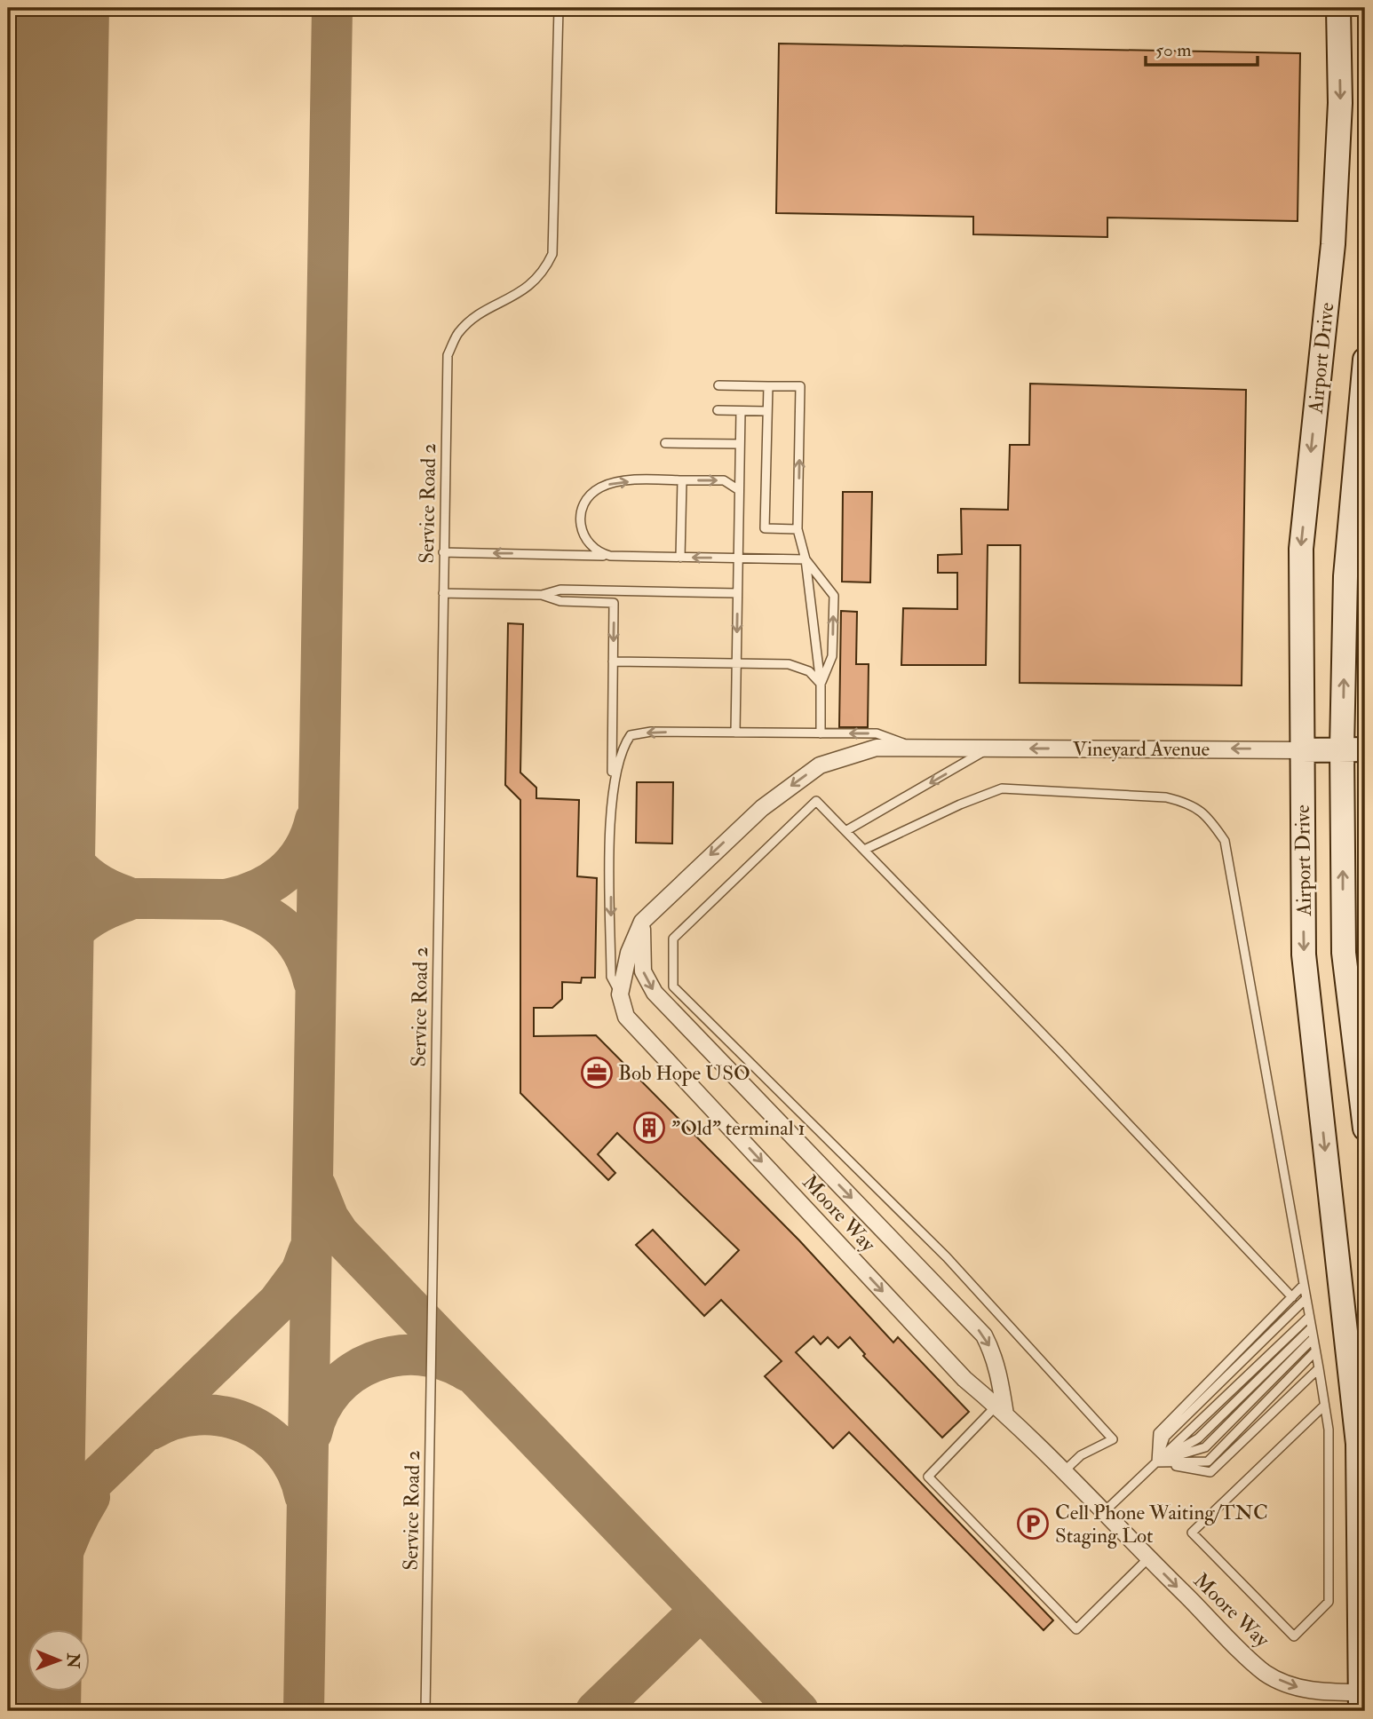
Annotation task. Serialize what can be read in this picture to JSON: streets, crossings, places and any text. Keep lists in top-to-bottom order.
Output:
{
  "streets": {
    "main road": ["Airport Drive", "Vineyard Avenue"],
    "street": ["Moore Way"],
    "lane": ["Service Road 2"]
  },
  "crossings": [
    ["Airport Drive", "Vineyard Avenue"],
    ["Airport Drive", "Moore Way"]
  ],
  "one_way": ["Vineyard Avenue"],
  "places": {
    "office": ["Bob Hope USO"],
    "building": ["\"Old\" terminal 1"],
    "parking": ["Cell Phone Waiting/TNC Staging Lot"]
  },
  "scale_bar": "50 m",
  "north": "right"
}
